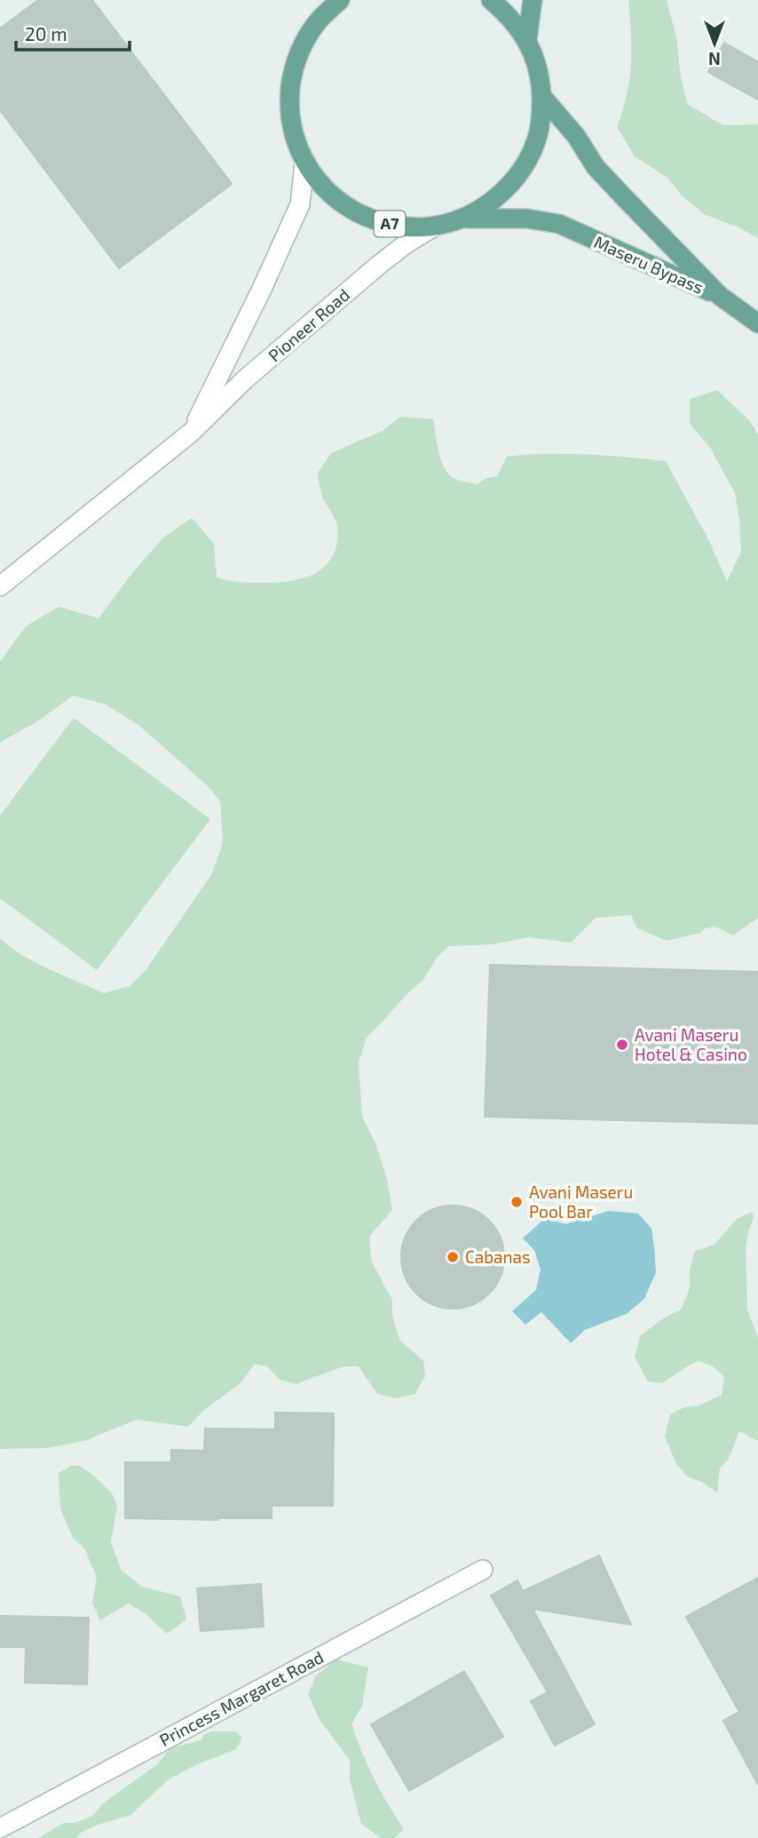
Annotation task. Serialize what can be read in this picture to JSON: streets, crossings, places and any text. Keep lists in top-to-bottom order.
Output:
{
  "streets": {
    "main road": [
      "A7",
      "Maseru Bypass",
      "Pioneer Road",
      "Princess Margaret Road"
    ]
  },
  "crossings": [
    ["A7", "Maseru Bypass"],
    ["A7", "Pioneer Road"]
  ],
  "places": ["Avani Maseru Hotel & Casino", "Avani Maseru Pool Bar", "Cabanas"],
  "scale_bar": "20 m",
  "north": "bottom"
}
